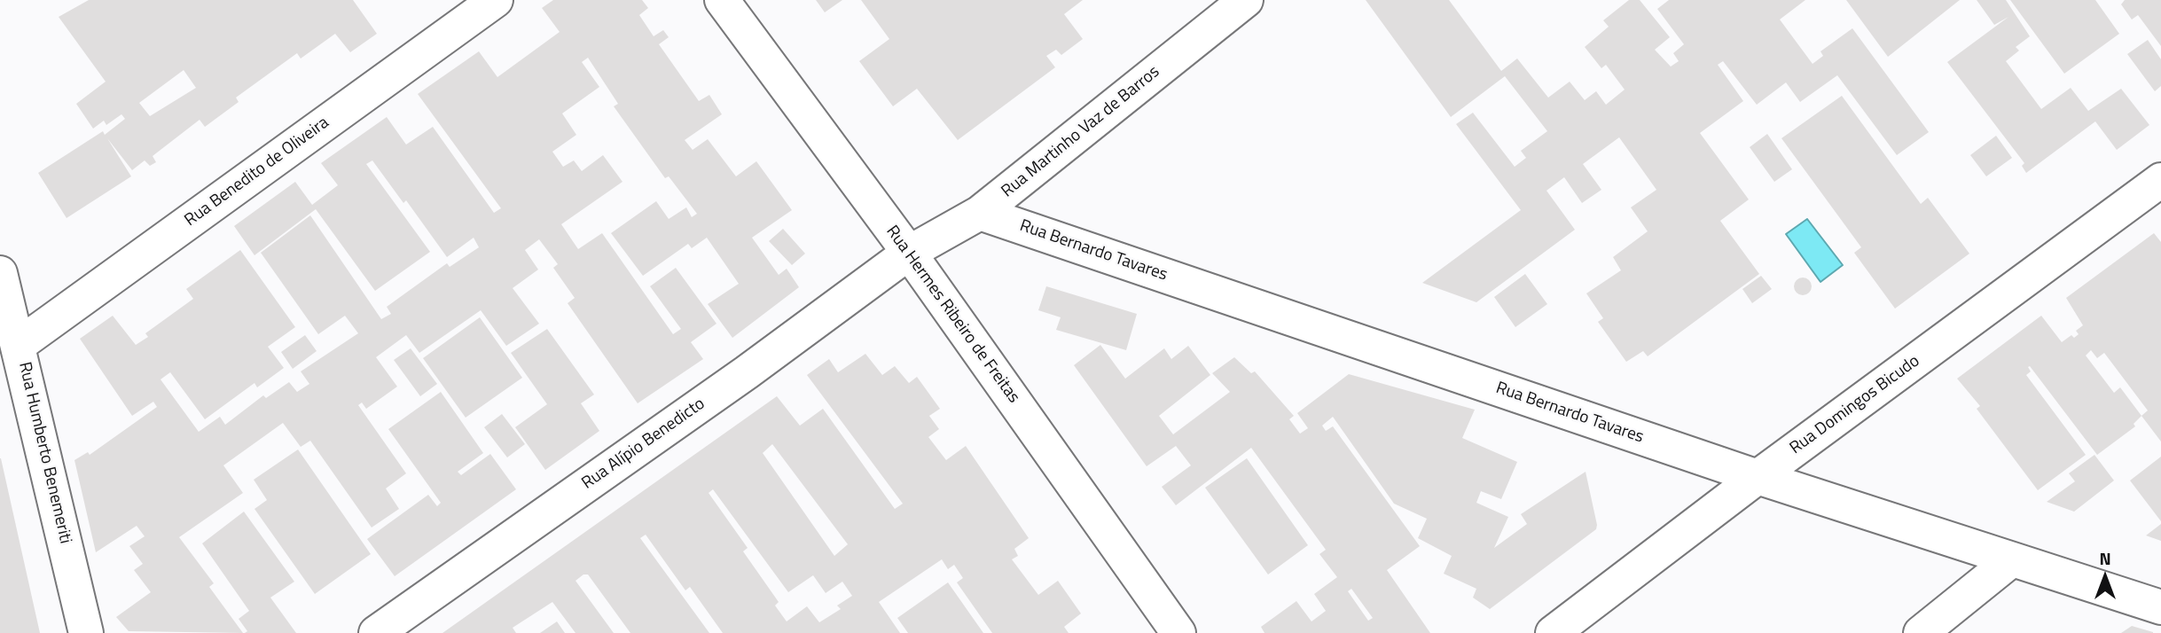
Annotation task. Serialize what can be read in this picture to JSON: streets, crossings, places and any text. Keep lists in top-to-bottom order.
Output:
{
  "streets": {
    "street": [
      "Rua Martinho Vaz de Barros",
      "Rua Benedito de Oliveira",
      "Rua Bernardo Tavares",
      "Rua Hermes Ribeiro de Freitas",
      "Rua Domingos Bicudo",
      "Rua Alípio Benedicto",
      "Rua Humberto Benemeriti"
    ]
  },
  "crossings": [
    ["Rua Martinho Vaz de Barros", "Rua Bernardo Tavares"],
    ["Rua Martinho Vaz de Barros", "Rua Hermes Ribeiro de Freitas"],
    ["Rua Martinho Vaz de Barros", "Rua Alípio Benedicto"],
    ["Rua Benedito de Oliveira", "Rua Humberto Benemeriti"],
    ["Rua Bernardo Tavares", "Rua Domingos Bicudo"],
    ["Rua Hermes Ribeiro de Freitas", "Rua Alípio Benedicto"]
  ],
  "north": "top"
}
